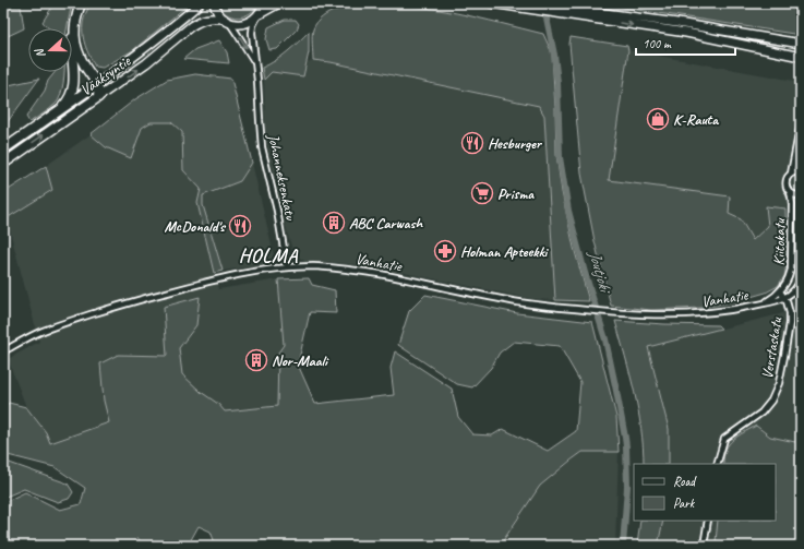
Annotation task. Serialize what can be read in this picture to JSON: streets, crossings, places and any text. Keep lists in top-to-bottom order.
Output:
{
  "streets": {
    "highway": ["Vääksyntie"],
    "street": [
      "Johanneksenkatu",
      "Kiitokatu",
      "Vanhatie",
      "Verstaskatu"
    ]
  },
  "crossings": [
    ["Vääksyntie", "Johanneksenkatu"],
    ["Johanneksenkatu", "Vanhatie"],
    ["Kiitokatu", "Vanhatie"],
    ["Kiitokatu", "Verstaskatu"],
    ["Vanhatie", "Verstaskatu"]
  ],
  "districts": ["HOLMA"],
  "water": ["Joutjoki"],
  "places": {
    "shop": ["K-Rauta"],
    "restaurant": ["Hesburger", "McDonald's"],
    "supermarket": ["Prisma"],
    "building": ["ABC Carwash", "Nor-Maali"],
    "pharmacy": ["Holman Apteekki"]
  },
  "legend": ["Road", "Park"],
  "scale_bar": "100 m",
  "north": "left"
}
